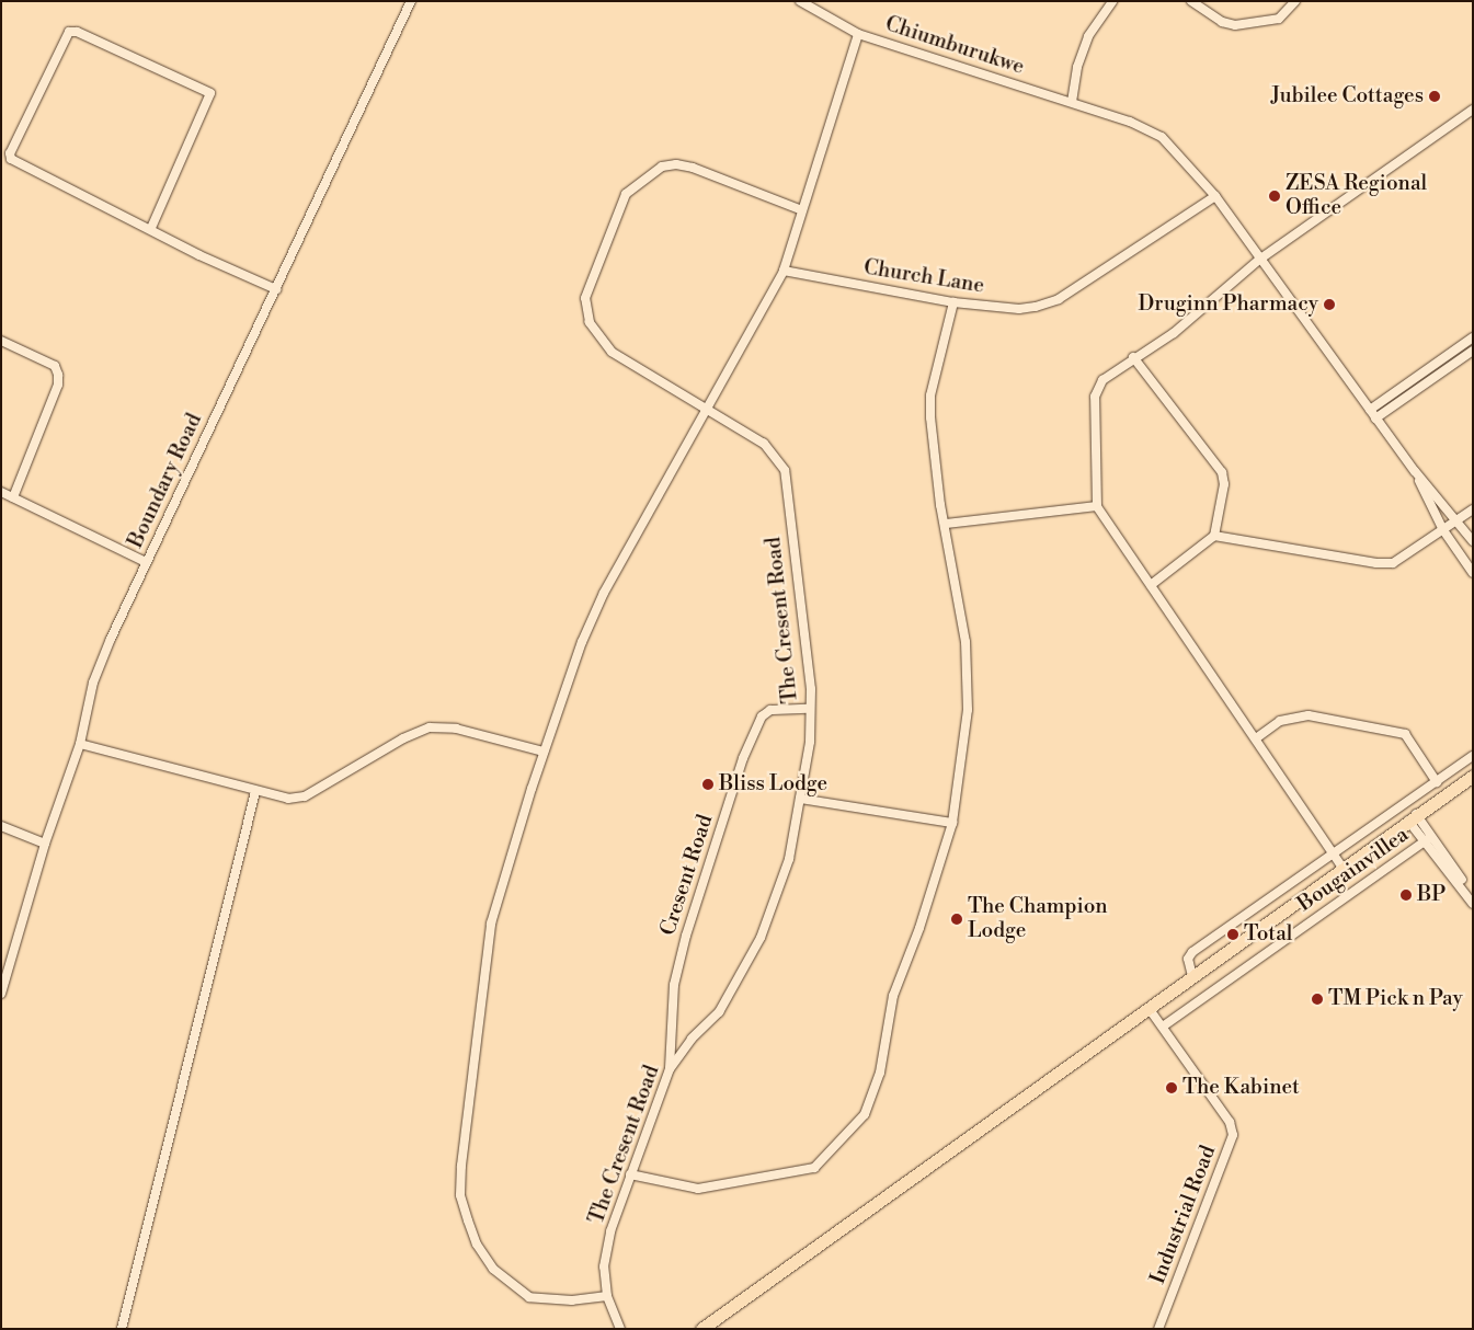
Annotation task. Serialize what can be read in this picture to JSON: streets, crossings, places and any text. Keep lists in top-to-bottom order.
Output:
{
  "streets": {
    "street": [
      "Chiumburukwe",
      "Church Lane",
      "Boundary Road",
      "The Cresent Road",
      "Bougainvillea",
      "Cresent Road",
      "Industrial Road"
    ]
  },
  "crossings": [
    ["Chiumburukwe", "Church Lane"],
    ["The Cresent Road", "Cresent Road"],
    ["Bougainvillea", "Industrial Road"]
  ],
  "places": [
    "Jubilee Cottages",
    "ZESA Regional Office",
    "Druginn Pharmacy",
    "Bliss Lodge",
    "BP",
    "The Champion Lodge",
    "Total",
    "TM Pick n Pay",
    "The Kabinet"
  ]
}
